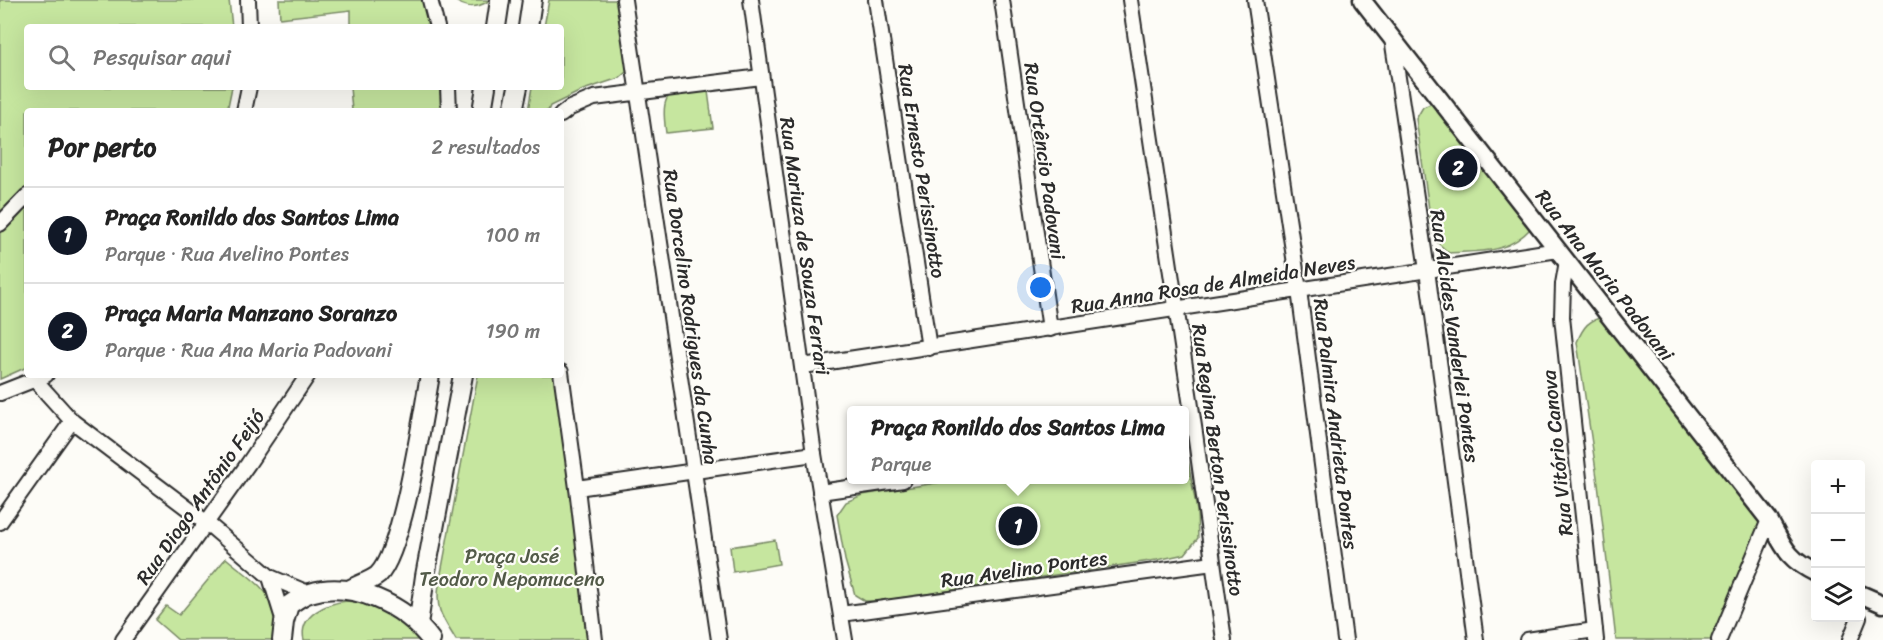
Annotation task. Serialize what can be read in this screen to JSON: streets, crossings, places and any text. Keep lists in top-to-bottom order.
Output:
{
  "streets": {
    "street": [
      "Rua Ortêncio Padovani",
      "Rua Ernesto Perissinotto",
      "Rua Mariuza de Souza Ferrari",
      "Rua Ana Maria Padovani",
      "Rua Anna Rosa de Almeida Neves",
      "Rua Dorcelino Rodrigues da Cunha",
      "Rua Alcides Vanderlei Pontes",
      "Rua Palmira Andrieta Pontes",
      "Rua Vitório Canova",
      "Rua Regina Berton Perissinotto",
      "Rua Diogo Antônio Feijó",
      "Rua Avelino Pontes"
    ]
  },
  "crossings": [
    ["Rua Ortêncio Padovani", "Rua Anna Rosa de Almeida Neves"],
    ["Rua Ernesto Perissinotto", "Rua Anna Rosa de Almeida Neves"],
    ["Rua Mariuza de Souza Ferrari", "Rua Anna Rosa de Almeida Neves"],
    ["Rua Mariuza de Souza Ferrari", "Rua Avelino Pontes"],
    ["Rua Ana Maria Padovani", "Rua Anna Rosa de Almeida Neves"],
    ["Rua Ana Maria Padovani", "Rua Alcides Vanderlei Pontes"],
    ["Rua Ana Maria Padovani", "Rua Vitório Canova"],
    ["Rua Anna Rosa de Almeida Neves", "Rua Alcides Vanderlei Pontes"],
    ["Rua Anna Rosa de Almeida Neves", "Rua Palmira Andrieta Pontes"],
    ["Rua Anna Rosa de Almeida Neves", "Rua Vitório Canova"],
    ["Rua Anna Rosa de Almeida Neves", "Rua Regina Berton Perissinotto"],
    ["Rua Regina Berton Perissinotto", "Rua Avelino Pontes"]
  ],
  "parks": ["Praça José Teodoro Nepomuceno"],
  "page": {
    "search": "Pesquisar aqui",
    "heading": ["Por perto", "2 resultados"],
    "pins": ["2", "1"],
    "list": [
      {
        "mark": "1",
        "name": "Praça Ronildo dos Santos Lima",
        "note": "Parque · Rua Avelino Pontes",
        "value": "100 m"
      },
      {
        "mark": "2",
        "name": "Praça Maria Manzano Soranzo",
        "note": "Parque · Rua Ana Maria Padovani",
        "value": "190 m"
      }
    ],
    "popup": ["Praça Ronildo dos Santos Lima", "Parque"],
    "map_buttons": ["+", "−"]
  }
}
